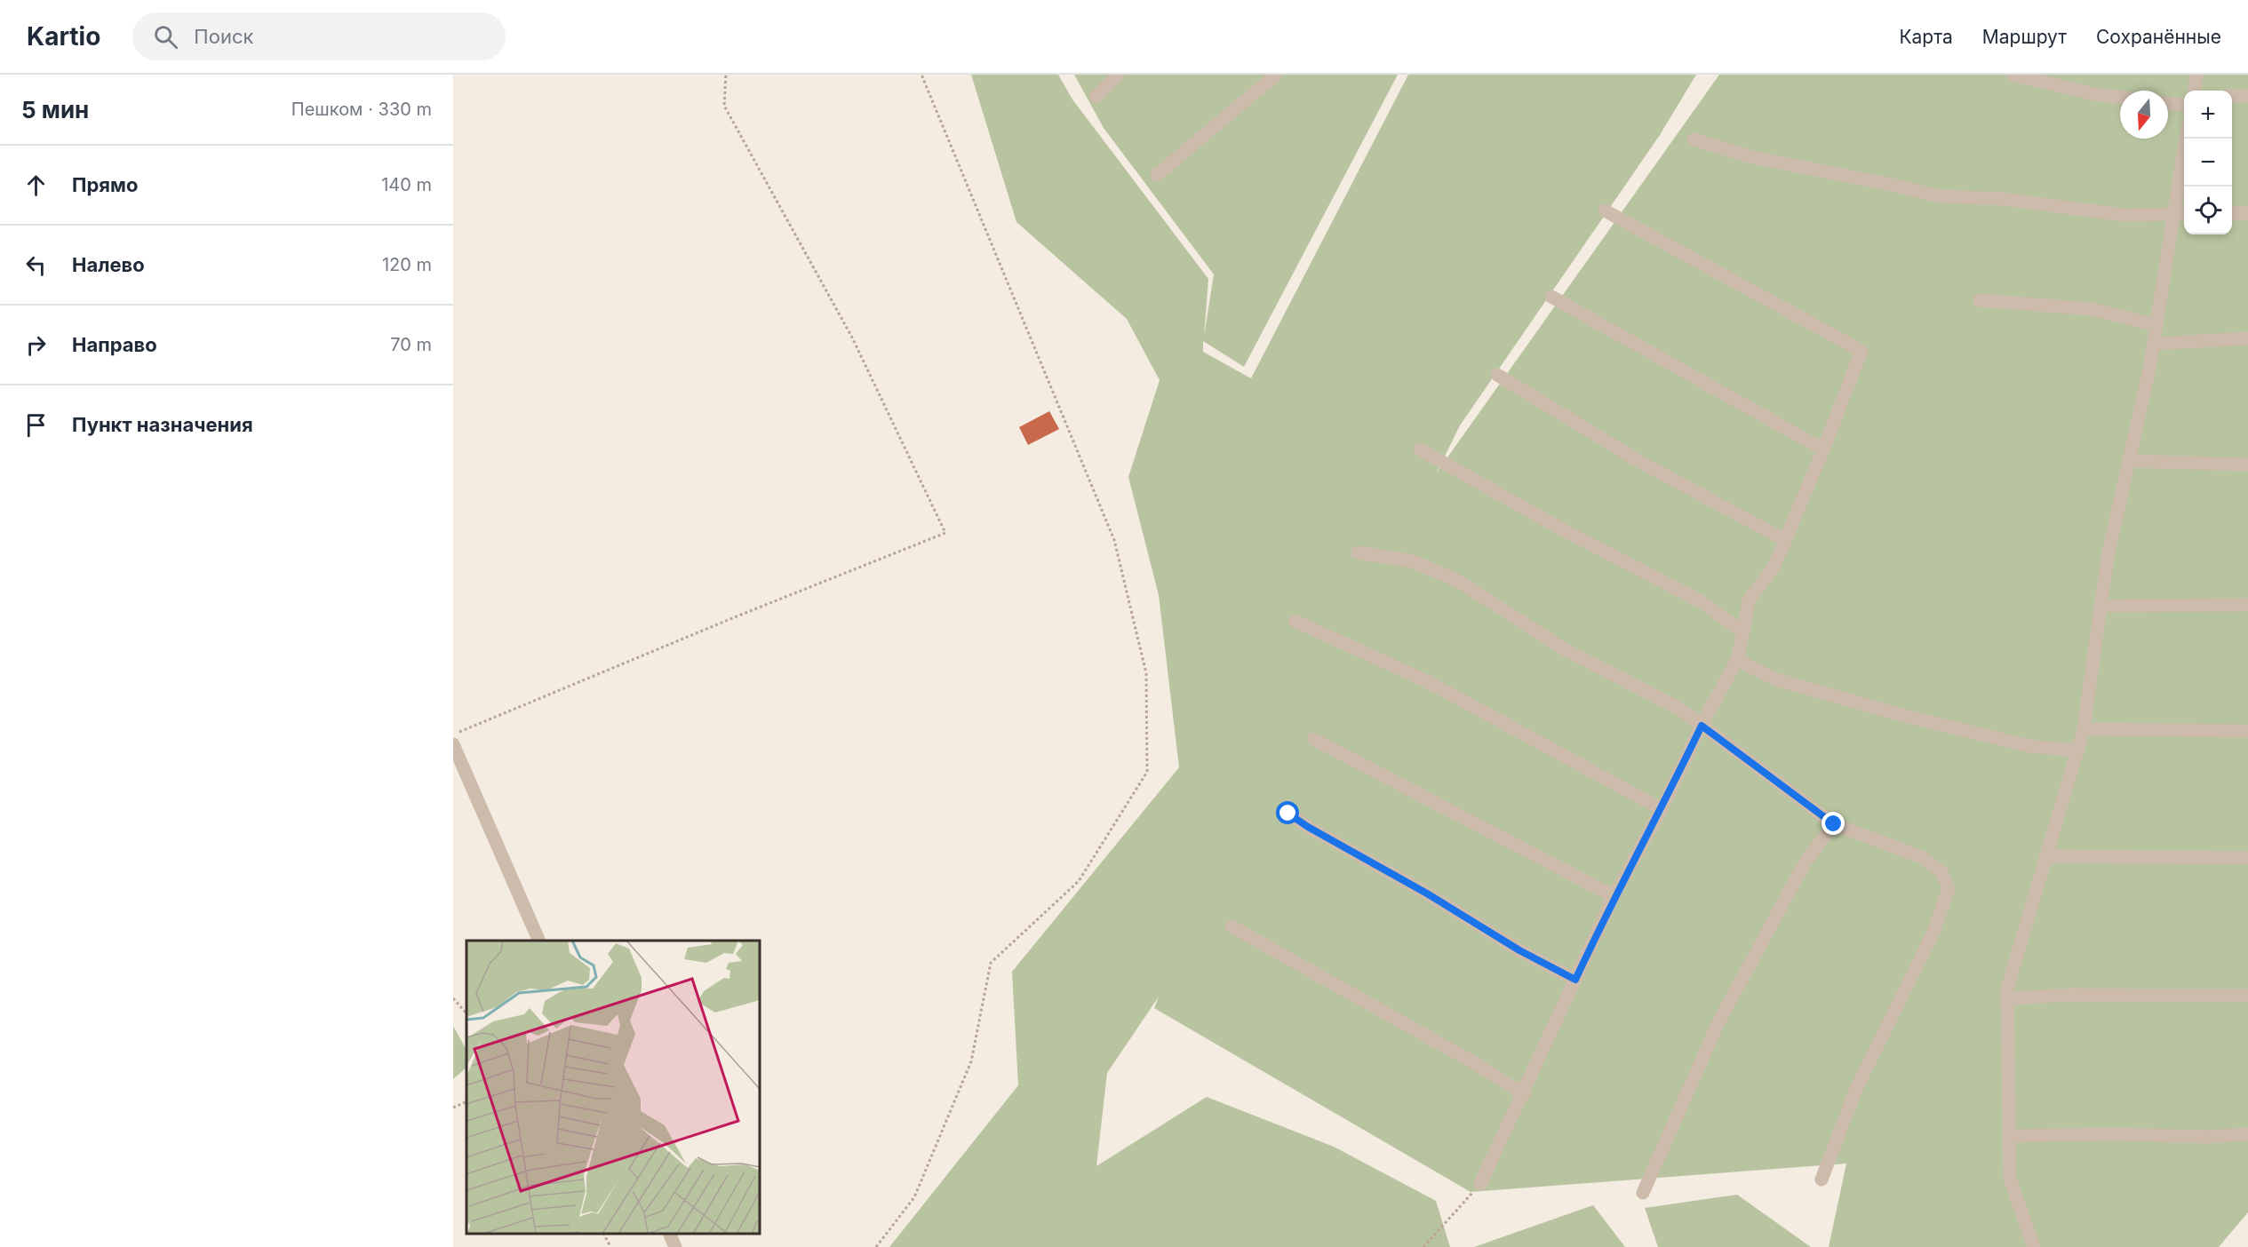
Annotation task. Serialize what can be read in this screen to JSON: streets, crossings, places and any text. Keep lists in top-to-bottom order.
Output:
{
  "north": "bottom",
  "page": {
    "header": "Kartio",
    "search": "Поиск",
    "nav": ["Карта", "Маршрут", "Сохранённые"],
    "heading": ["5 мин", "Пешком · 330 m"],
    "map_buttons": ["+", "−"],
    "list": [
      ["Прямо", "140 m"],
      ["Налево", "120 m"],
      ["Направо", "70 m"],
      "Пункт назначения"
    ]
  }
}
